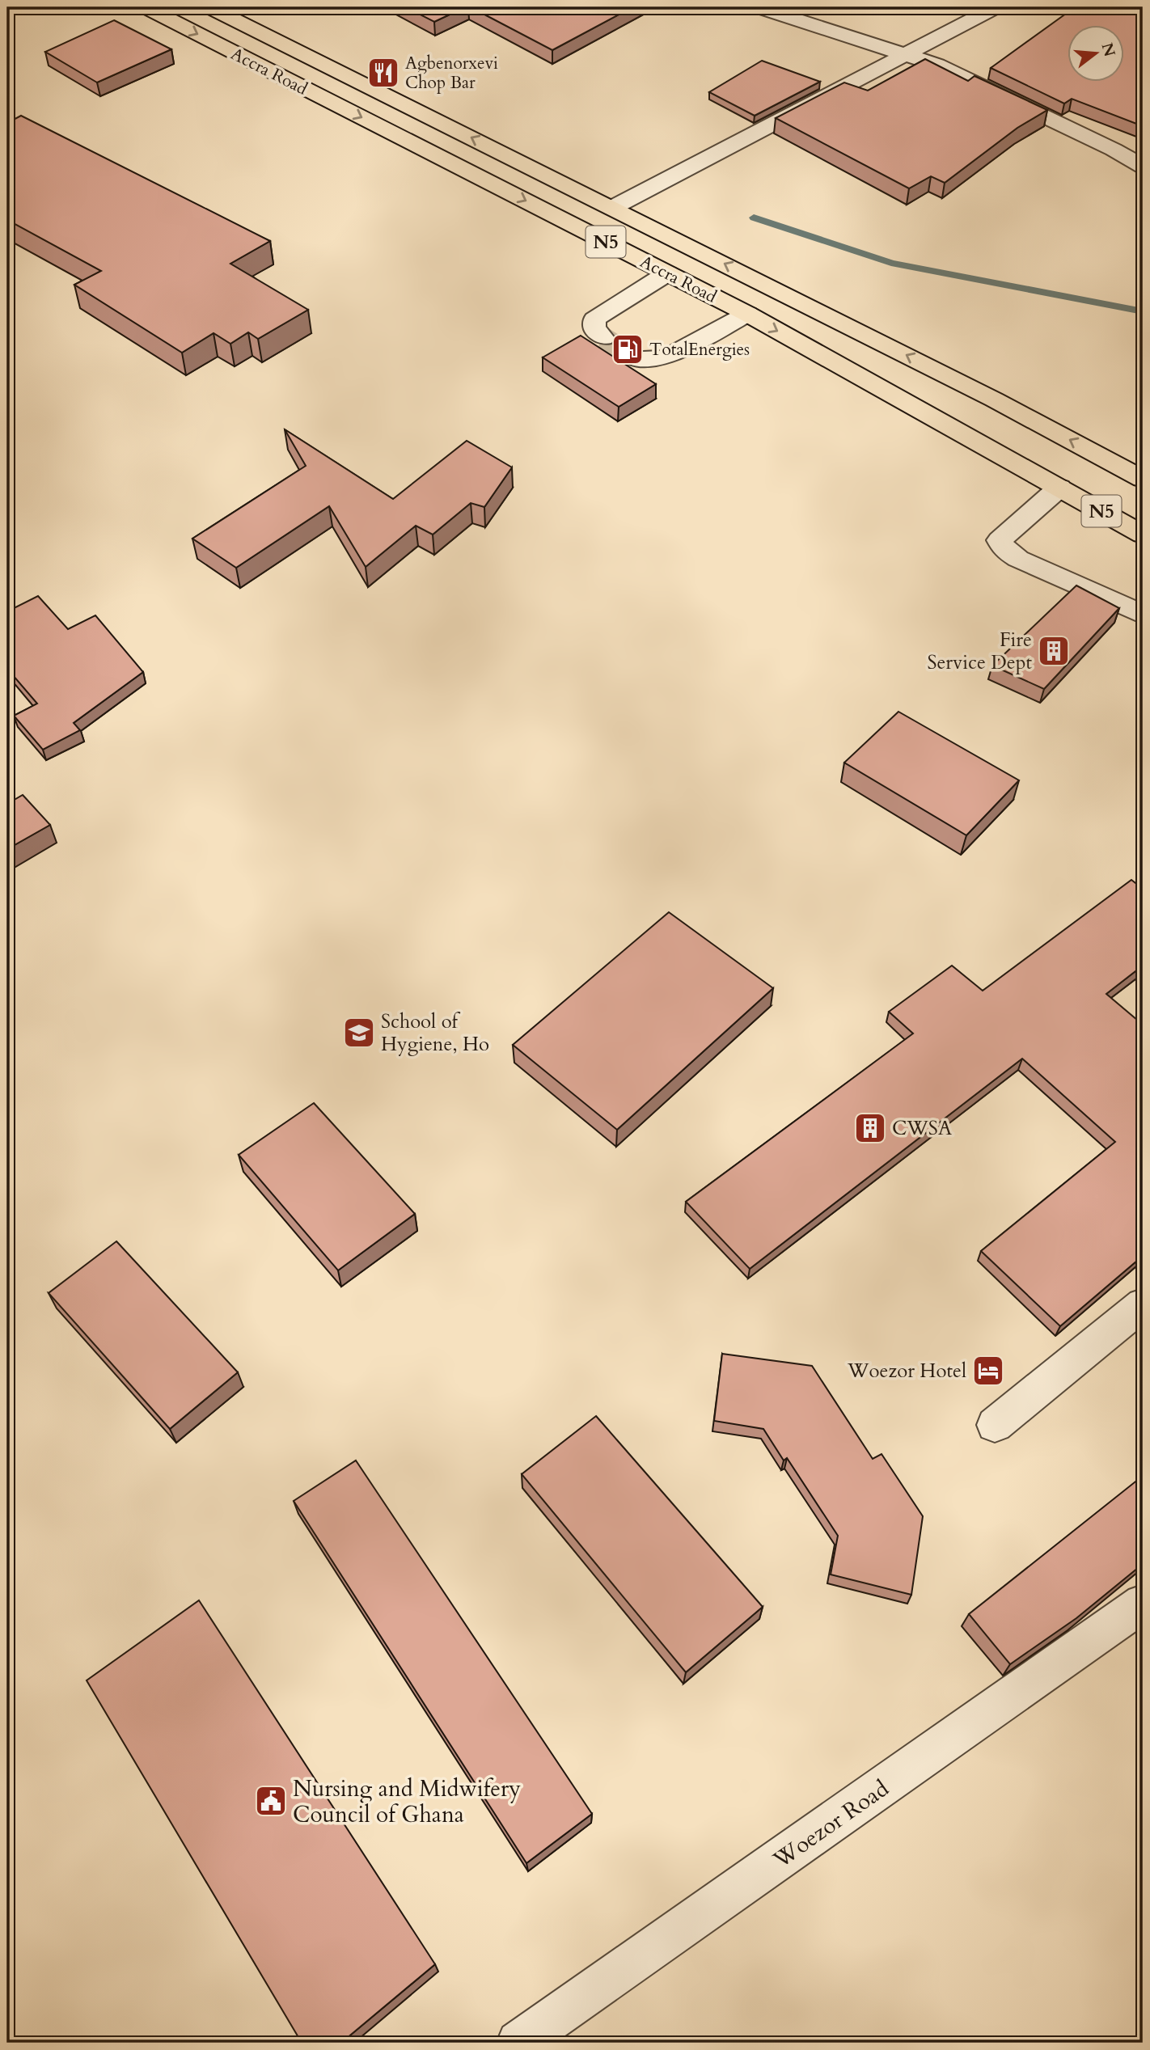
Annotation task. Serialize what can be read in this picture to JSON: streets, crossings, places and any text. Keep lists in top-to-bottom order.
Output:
{
  "streets": {
    "main road": ["Accra Road", "N5"],
    "street": ["Woezor Road"]
  },
  "places": {
    "restaurant": ["Agbenorxevi Chop Bar"],
    "fuel station": ["TotalEnergies"],
    "building": ["Fire Service Dept", "CWSA"],
    "school or university": ["School of Hygiene, Ho"],
    "hotel": ["Woezor Hotel"],
    "public building": ["Nursing and Midwifery Council of Ghana"]
  },
  "north": "right"
}
